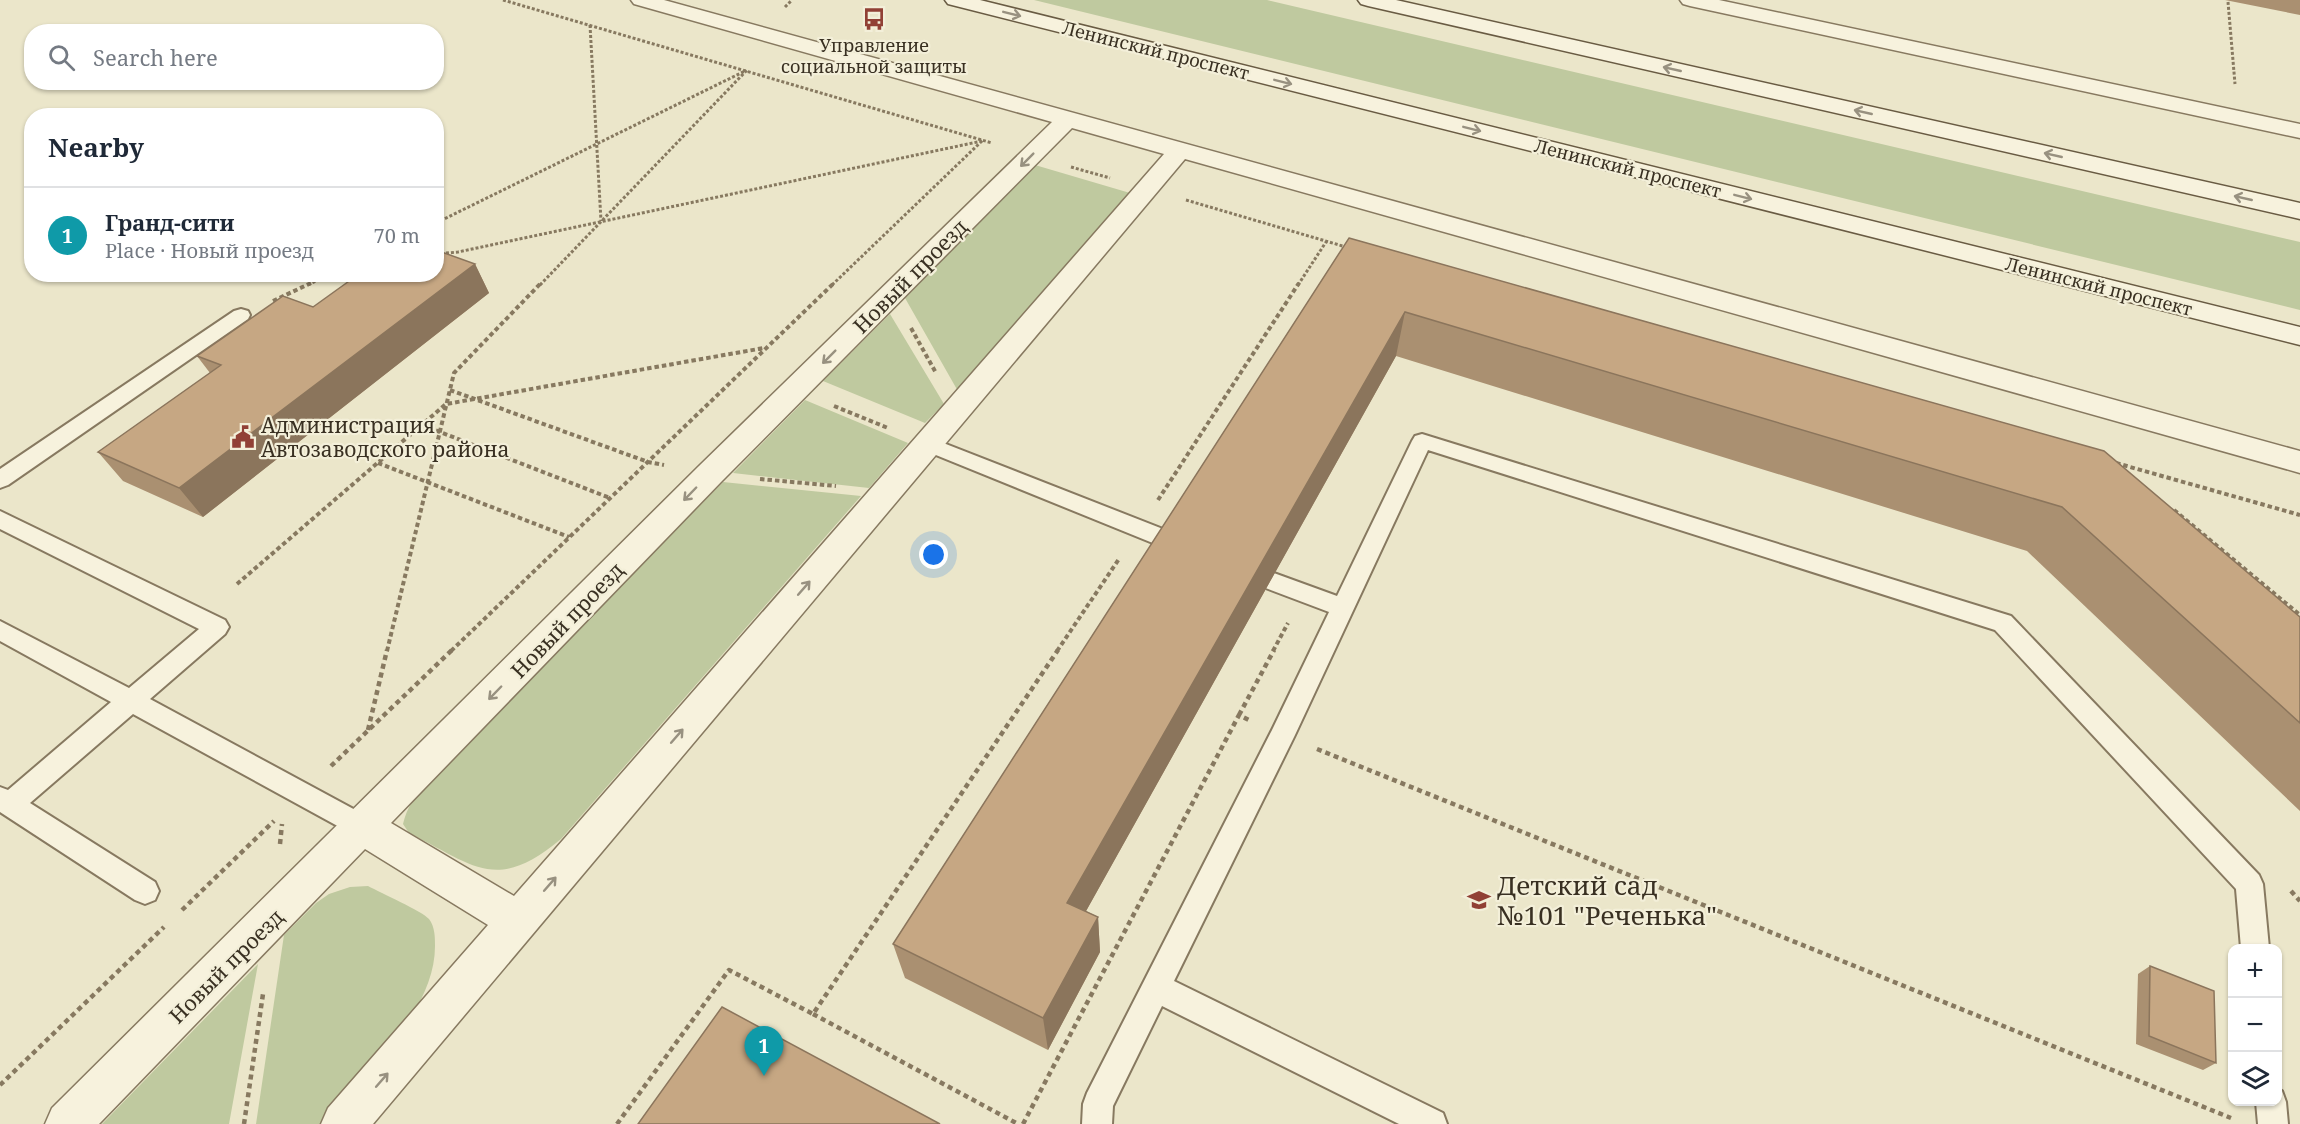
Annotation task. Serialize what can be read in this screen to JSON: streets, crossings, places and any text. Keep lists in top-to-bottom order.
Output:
{
  "streets": {
    "street": ["Ленинский проспект", "Новый проезд"]
  },
  "places": {
    "bus stop": ["Управление социальной защиты"],
    "public building": ["Администрация Автозаводского района"],
    "school or university": ["Детский сад №101 \"Реченька\""]
  },
  "page": {
    "search": "Search here",
    "heading": "Nearby",
    "list": [
      {
        "mark": "1",
        "name": "Гранд-сити",
        "note": "Place · Новый проезд",
        "value": "70 m"
      }
    ],
    "map_buttons": ["+", "−"],
    "pins": "1"
  }
}
